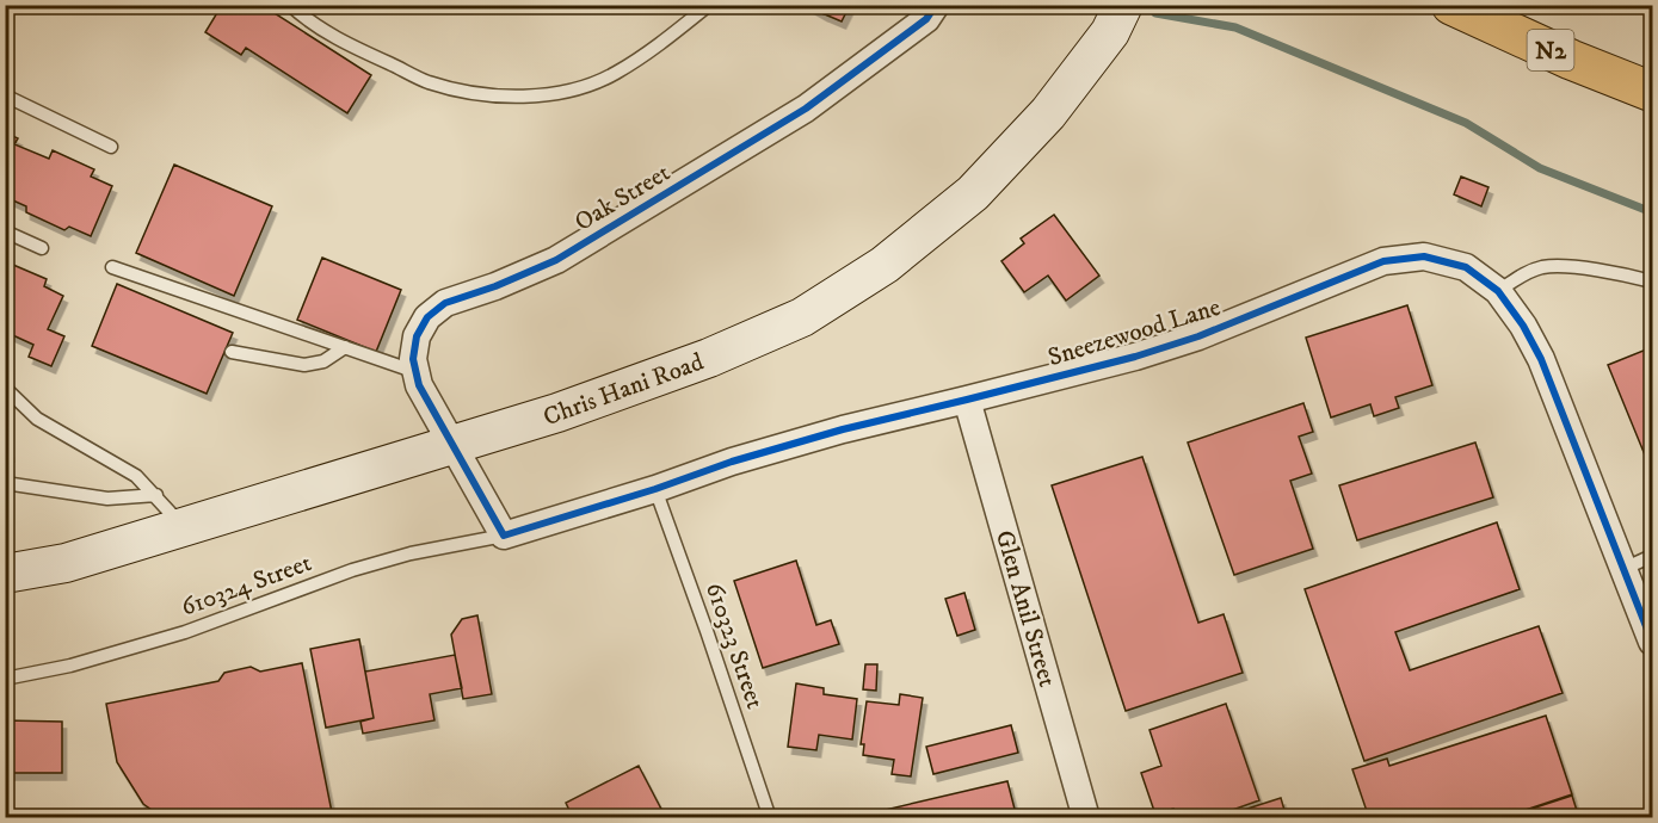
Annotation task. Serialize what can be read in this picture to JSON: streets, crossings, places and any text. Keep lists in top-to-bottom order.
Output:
{
  "streets": {
    "highway": ["N2"],
    "street": [
      "Oak Street",
      "Sneezewood Lane",
      "Chris Hani Road",
      "Glen Anil Street"
    ],
    "lane": ["610324 Street", "610323 Street"]
  },
  "crossings": [
    ["Oak Street", "Chris Hani Road"],
    ["Sneezewood Lane", "610324 Street"],
    ["Sneezewood Lane", "Glen Anil Street"],
    ["Sneezewood Lane", "610323 Street"]
  ]
}
